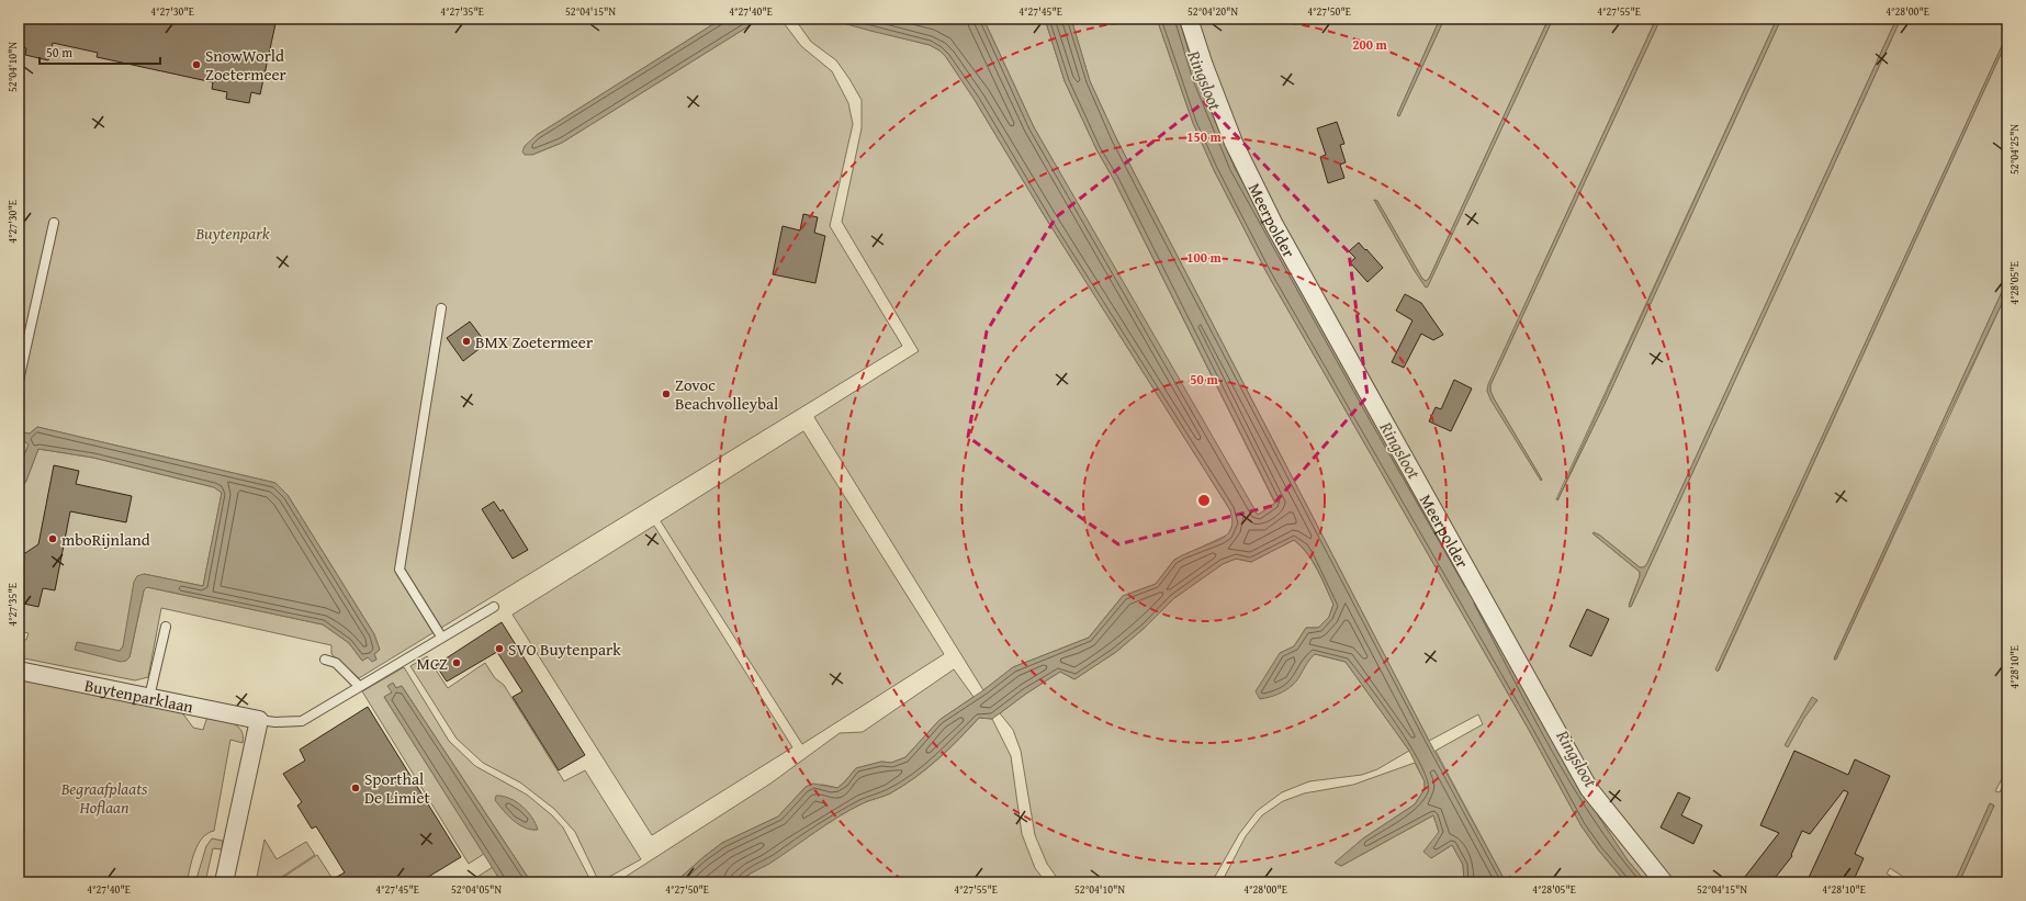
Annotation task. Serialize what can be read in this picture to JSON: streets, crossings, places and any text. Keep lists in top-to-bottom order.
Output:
{
  "streets": {
    "street": ["Meerpolder", "Buytenparklaan"]
  },
  "water": ["Ringsloot"],
  "parks": ["Buytenpark", "Begraafplaats Hoflaan"],
  "places": [
    "SnowWorld Zoetermeer",
    "BMX Zoetermeer",
    "Zovoc Beachvolleybal",
    "mboRijnland",
    "SVO Buytenpark",
    "MCZ",
    "Sporthal De Limiet"
  ],
  "scale_bar": "50 m",
  "coordinates": [
    "4°27'30\"E",
    "4°27'35\"E",
    "52°04'15\"N",
    "4°27'40\"E",
    "4°27'45\"E",
    "52°04'20\"N",
    "4°27'50\"E",
    "4°27'55\"E",
    "4°28'00\"E",
    "52°04'10\"N",
    "52°04'25\"N",
    "4°28'05\"E",
    "4°28'10\"E",
    "52°04'05\"N"
  ],
  "rings": [
    "200 m",
    "150 m",
    "100 m",
    "50 m"
  ]
}
